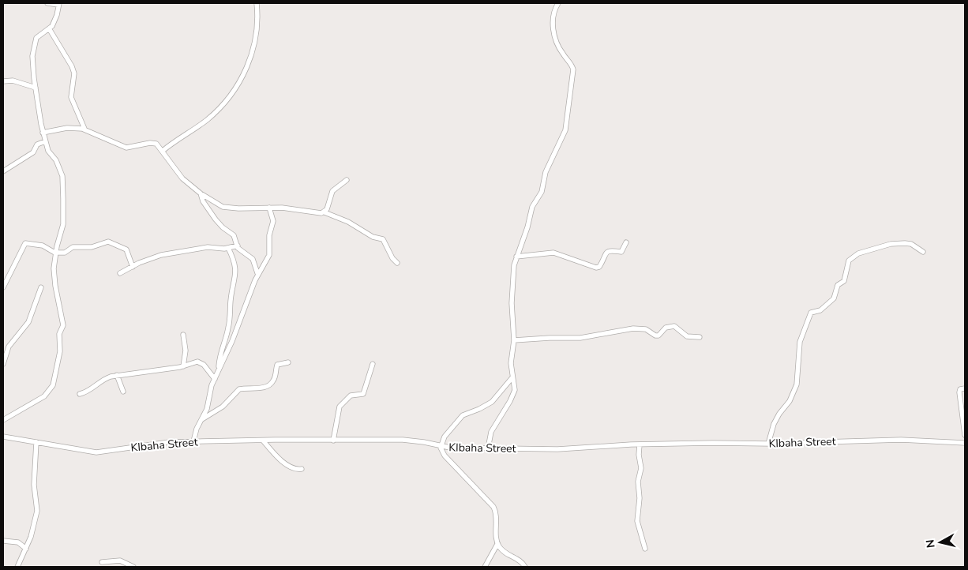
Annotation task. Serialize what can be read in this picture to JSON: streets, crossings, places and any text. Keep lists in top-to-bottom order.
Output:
{
  "streets": {
    "street": ["KIbaha Street"]
  },
  "north": "left"
}
